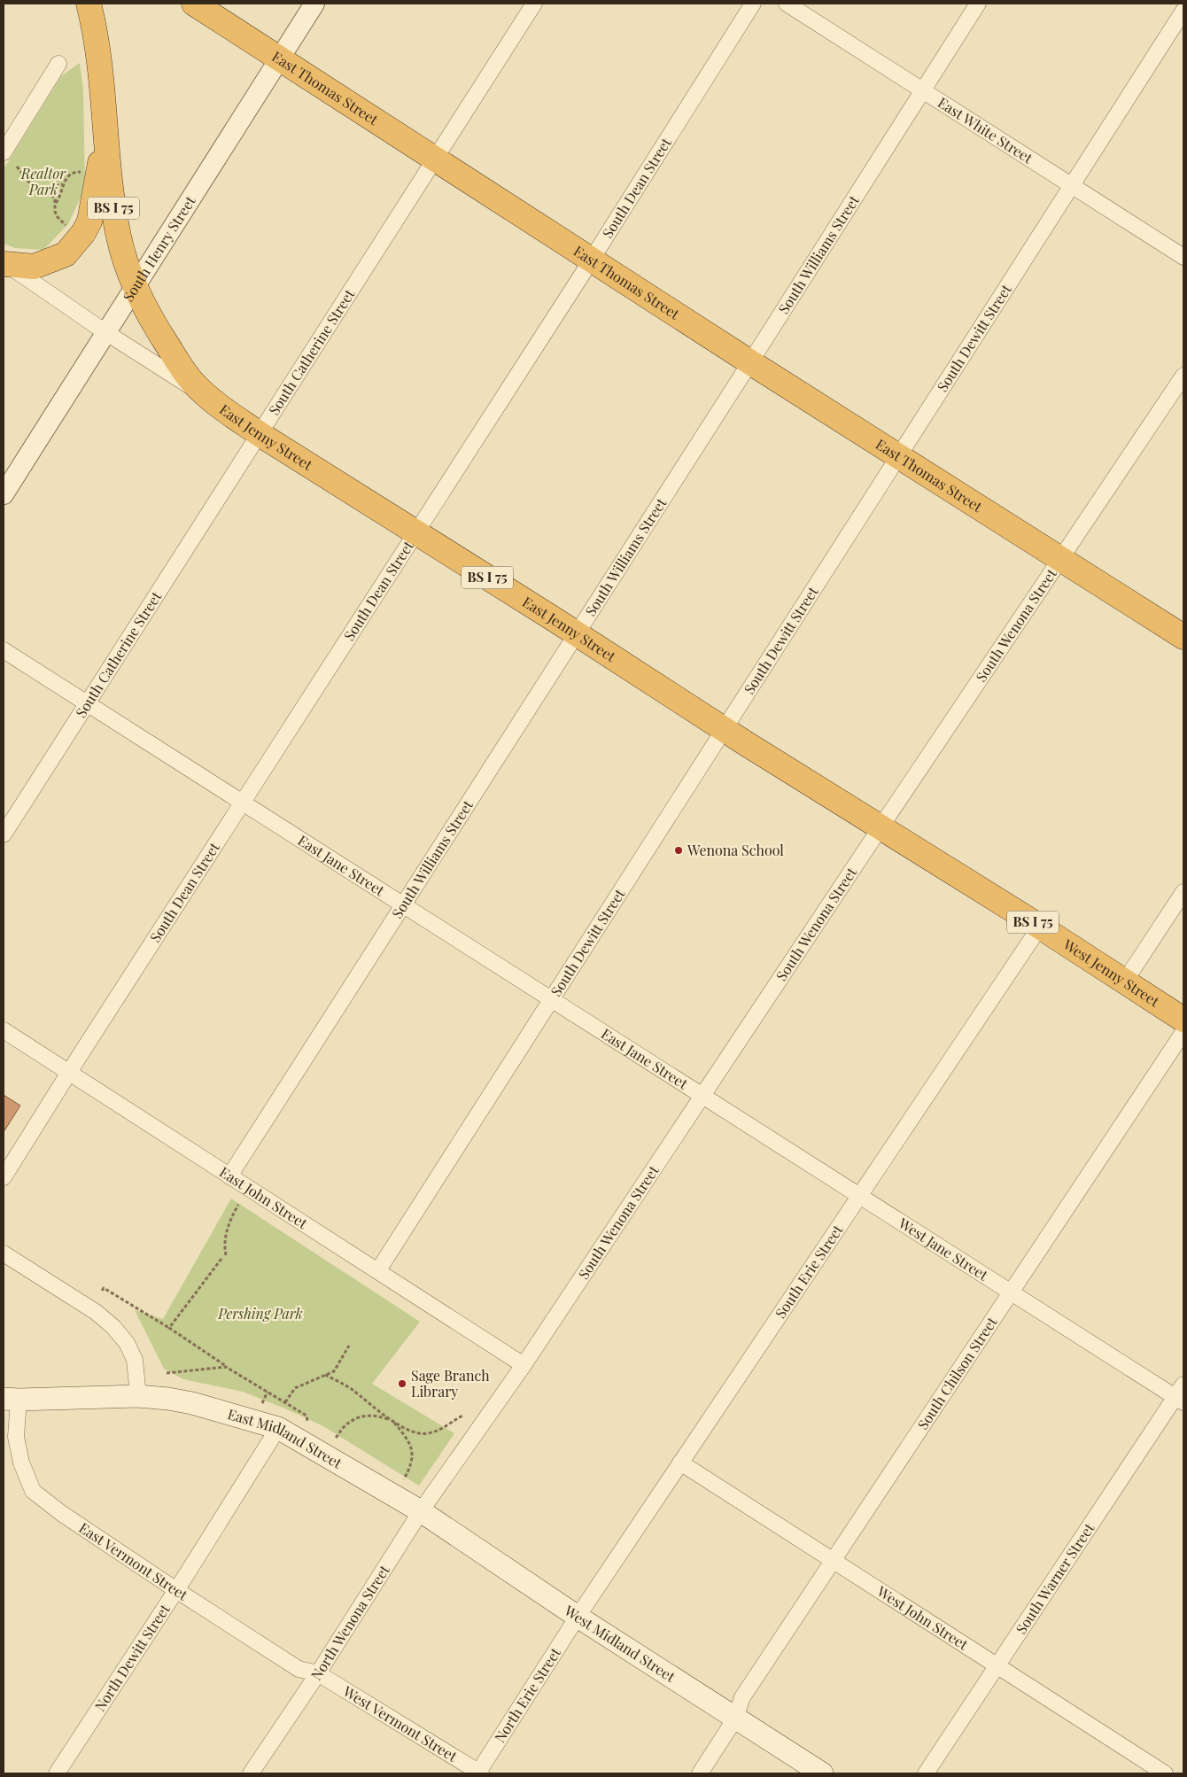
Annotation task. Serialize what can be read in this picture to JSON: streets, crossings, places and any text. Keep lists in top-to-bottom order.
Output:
{
  "streets": {
    "highway": [
      "East Thomas Street",
      "BS I 75",
      "East Jenny Street",
      "West Jenny Street"
    ],
    "main road": ["East Midland Street", "West Midland Street"],
    "street": [
      "East White Street",
      "South Dean Street",
      "South Henry Street",
      "South Williams Street",
      "South Dewitt Street",
      "South Catherine Street",
      "South Wenona Street",
      "East Jane Street",
      "East John Street",
      "West Jane Street",
      "South Erie Street",
      "South Chilson Street",
      "East Vermont Street",
      "South Warner Street",
      "West John Street",
      "North Wenona Street",
      "North Dewitt Street",
      "North Erie Street",
      "West Vermont Street"
    ]
  },
  "crossings": [
    ["East Thomas Street", "South Dean Street"],
    ["East Thomas Street", "South Henry Street"],
    ["East Thomas Street", "South Williams Street"],
    ["East Thomas Street", "South Dewitt Street"],
    ["East Thomas Street", "South Catherine Street"],
    ["East Thomas Street", "South Wenona Street"],
    ["East White Street", "South Williams Street"],
    ["East White Street", "South Dewitt Street"],
    ["South Dean Street", "East Jenny Street"],
    ["South Dean Street", "East Jane Street"],
    ["South Dean Street", "East John Street"],
    ["BS I 75", "South Henry Street"],
    ["BS I 75", "East Jenny Street"],
    ["South Henry Street", "East Jenny Street"],
    ["South Williams Street", "East Jenny Street"],
    ["South Williams Street", "East Jane Street"],
    ["South Williams Street", "East John Street"],
    ["South Dewitt Street", "East Jenny Street"],
    ["South Dewitt Street", "East Jane Street"],
    ["South Dewitt Street", "East John Street"],
    ["South Catherine Street", "East Jenny Street"],
    ["South Catherine Street", "East Jane Street"],
    ["East Jenny Street", "South Wenona Street"],
    ["East Jenny Street", "West Jenny Street"],
    ["South Wenona Street", "East Jane Street"],
    ["South Wenona Street", "West Jenny Street"],
    ["South Wenona Street", "East John Street"],
    ["South Wenona Street", "West Jane Street"],
    ["South Wenona Street", "North Wenona Street"],
    ["East Jane Street", "West Jane Street"],
    ["West Jenny Street", "South Erie Street"],
    ["West Jane Street", "South Erie Street"],
    ["West Jane Street", "South Chilson Street"],
    ["West Jane Street", "South Warner Street"],
    ["South Erie Street", "West John Street"],
    ["South Erie Street", "West Midland Street"],
    ["South Erie Street", "North Erie Street"],
    ["South Chilson Street", "West John Street"],
    ["South Chilson Street", "West Midland Street"],
    ["East Midland Street", "East Vermont Street"],
    ["East Midland Street", "North Wenona Street"],
    ["East Midland Street", "West Midland Street"],
    ["East Midland Street", "North Dewitt Street"],
    ["East Vermont Street", "North Wenona Street"],
    ["East Vermont Street", "North Dewitt Street"],
    ["East Vermont Street", "West Vermont Street"],
    ["South Warner Street", "West John Street"],
    ["North Wenona Street", "West Midland Street"],
    ["North Wenona Street", "West Vermont Street"],
    ["West Midland Street", "North Erie Street"],
    ["North Erie Street", "West Vermont Street"]
  ],
  "parks": ["Realtor Park", "Pershing Park"],
  "places": ["Wenona School", "Sage Branch Library"]
}
